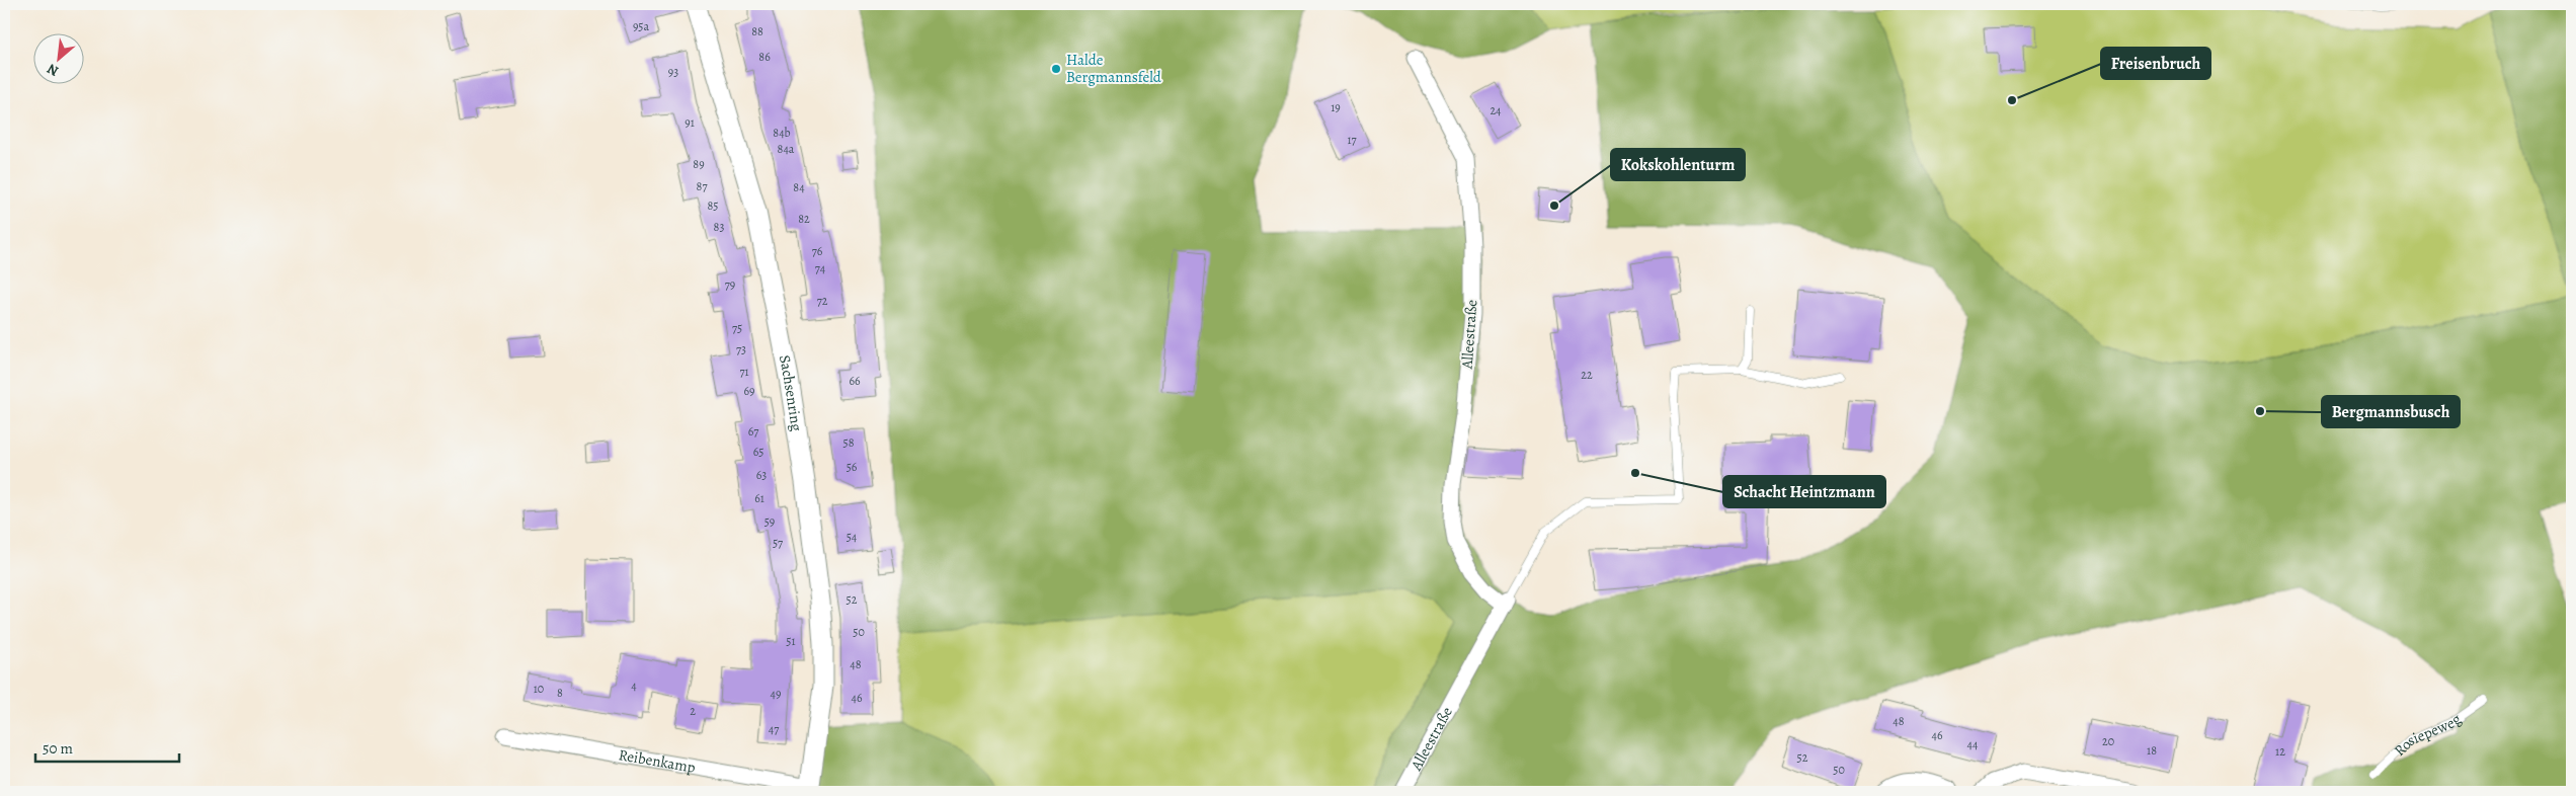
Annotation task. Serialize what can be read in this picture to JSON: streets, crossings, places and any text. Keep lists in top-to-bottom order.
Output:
{
  "streets": {
    "street": ["Alleestraße", "Sachsenring", "Reibenkamp"],
    "lane": ["Rosiepeweg"]
  },
  "crossings": [
    ["Sachsenring", "Reibenkamp"]
  ],
  "places": [
    "Halde Bergmannsfeld",
    "Freisenbruch",
    "Kokskohlenturm",
    "Bergmannsbusch",
    "Schacht Heintzmann"
  ],
  "house_numbers": [
    "95a",
    "88",
    "86",
    "93",
    "19",
    "24",
    "91",
    "84b",
    "17",
    "84a",
    "89",
    "87",
    "84",
    "85",
    "82",
    "83",
    "76",
    "74",
    "79",
    "72",
    "75",
    "73",
    "71",
    "22",
    "66",
    "69",
    "67",
    "58",
    "65",
    "56",
    "63",
    "61",
    "59",
    "54",
    "57",
    "52",
    "50",
    "51",
    "48",
    "4",
    "10",
    "8",
    "49",
    "46",
    "2",
    "48",
    "47",
    "46",
    "20",
    "44",
    "18",
    "12",
    "52",
    "50"
  ],
  "scale_bar": "50 m",
  "north": "bottom left"
}
